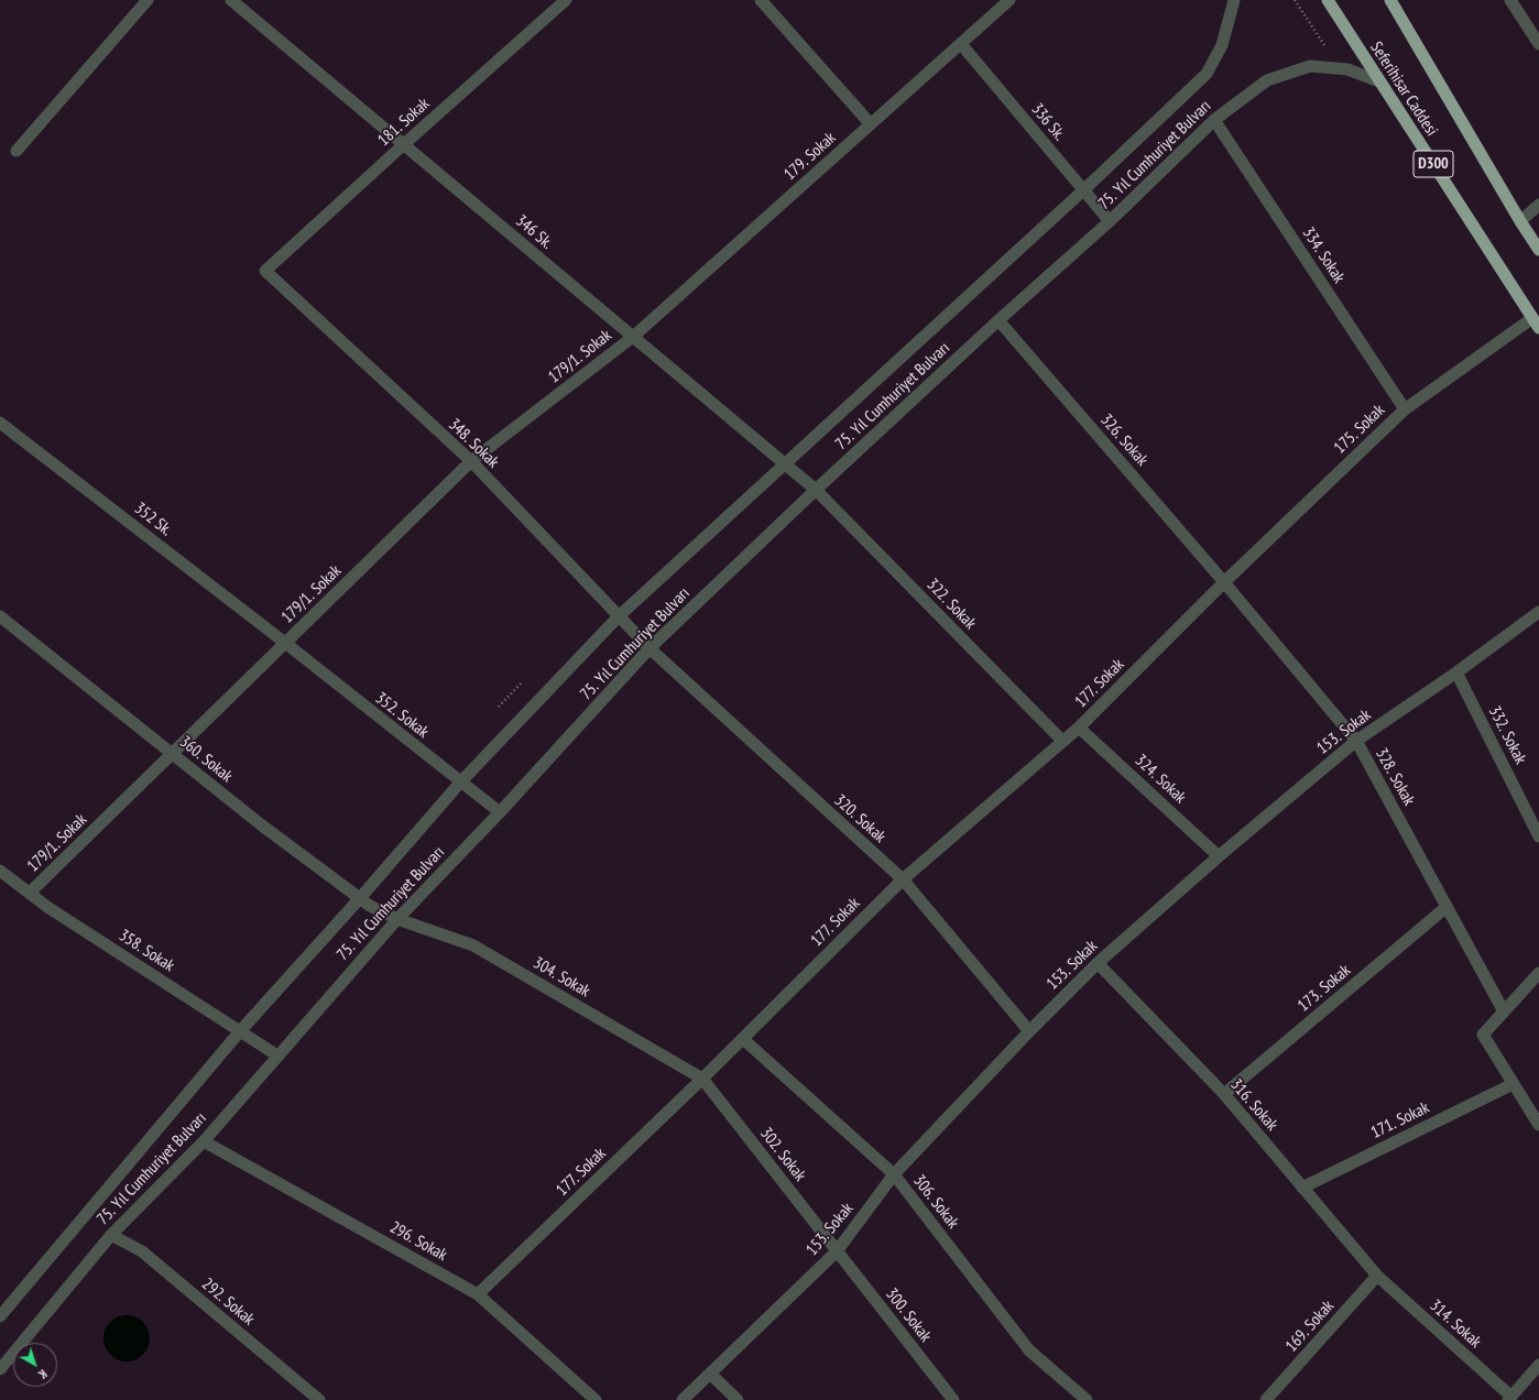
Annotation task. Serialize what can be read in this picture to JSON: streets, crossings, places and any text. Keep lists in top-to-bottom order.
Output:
{
  "streets": {
    "highway": ["Seferihisar Caddesi", "D300"],
    "street": [
      "181. Sokak",
      "336 Sk.",
      "75. Yıl Cumhuriyet Bulvarı",
      "179. Sokak",
      "346 Sk.",
      "334. Sokak",
      "179/1. Sokak",
      "175. Sokak",
      "326. Sokak",
      "348. Sokak",
      "352 Sk.",
      "322. Sokak",
      "177. Sokak",
      "352. Sokak",
      "153. Sokak",
      "332. Sokak",
      "360. Sokak",
      "328. Sokak",
      "324. Sokak",
      "320. Sokak",
      "358. Sokak",
      "304. Sokak",
      "173. Sokak",
      "316. Sokak",
      "171. Sokak",
      "302. Sokak",
      "306. Sokak",
      "296. Sokak",
      "292. Sokak",
      "300. Sokak",
      "314. Sokak",
      "169. Sokak"
    ]
  },
  "crossings": [
    ["Seferihisar Caddesi", "75. Yıl Cumhuriyet Bulvarı"],
    ["Seferihisar Caddesi", "175. Sokak"],
    ["181. Sokak", "346 Sk."],
    ["181. Sokak", "348. Sokak"],
    ["336 Sk.", "75. Yıl Cumhuriyet Bulvarı"],
    ["336 Sk.", "179. Sokak"],
    ["75. Yıl Cumhuriyet Bulvarı", "346 Sk."],
    ["75. Yıl Cumhuriyet Bulvarı", "334. Sokak"],
    ["75. Yıl Cumhuriyet Bulvarı", "326. Sokak"],
    ["75. Yıl Cumhuriyet Bulvarı", "348. Sokak"],
    ["75. Yıl Cumhuriyet Bulvarı", "322. Sokak"],
    ["75. Yıl Cumhuriyet Bulvarı", "352. Sokak"],
    ["75. Yıl Cumhuriyet Bulvarı", "360. Sokak"],
    ["75. Yıl Cumhuriyet Bulvarı", "320. Sokak"],
    ["75. Yıl Cumhuriyet Bulvarı", "358. Sokak"],
    ["75. Yıl Cumhuriyet Bulvarı", "304. Sokak"],
    ["75. Yıl Cumhuriyet Bulvarı", "296. Sokak"],
    ["75. Yıl Cumhuriyet Bulvarı", "292. Sokak"],
    ["179. Sokak", "346 Sk."],
    ["179. Sokak", "179/1. Sokak"],
    ["346 Sk.", "179/1. Sokak"],
    ["346 Sk.", "322. Sokak"],
    ["334. Sokak", "175. Sokak"],
    ["179/1. Sokak", "348. Sokak"],
    ["179/1. Sokak", "352 Sk."],
    ["179/1. Sokak", "352. Sokak"],
    ["179/1. Sokak", "360. Sokak"],
    ["179/1. Sokak", "358. Sokak"],
    ["175. Sokak", "326. Sokak"],
    ["175. Sokak", "177. Sokak"],
    ["175. Sokak", "328. Sokak"],
    ["326. Sokak", "177. Sokak"],
    ["326. Sokak", "328. Sokak"],
    ["348. Sokak", "320. Sokak"],
    ["352 Sk.", "352. Sokak"],
    ["322. Sokak", "177. Sokak"],
    ["177. Sokak", "328. Sokak"],
    ["177. Sokak", "324. Sokak"],
    ["177. Sokak", "320. Sokak"],
    ["177. Sokak", "304. Sokak"],
    ["177. Sokak", "302. Sokak"],
    ["177. Sokak", "306. Sokak"],
    ["177. Sokak", "296. Sokak"],
    ["153. Sokak", "332. Sokak"],
    ["153. Sokak", "328. Sokak"],
    ["153. Sokak", "324. Sokak"],
    ["153. Sokak", "320. Sokak"],
    ["153. Sokak", "316. Sokak"],
    ["153. Sokak", "302. Sokak"],
    ["153. Sokak", "306. Sokak"],
    ["153. Sokak", "300. Sokak"],
    ["360. Sokak", "304. Sokak"],
    ["328. Sokak", "173. Sokak"],
    ["304. Sokak", "302. Sokak"],
    ["173. Sokak", "316. Sokak"],
    ["316. Sokak", "171. Sokak"],
    ["316. Sokak", "314. Sokak"],
    ["316. Sokak", "169. Sokak"],
    ["302. Sokak", "300. Sokak"],
    ["314. Sokak", "169. Sokak"]
  ],
  "north": "bottom right"
}
